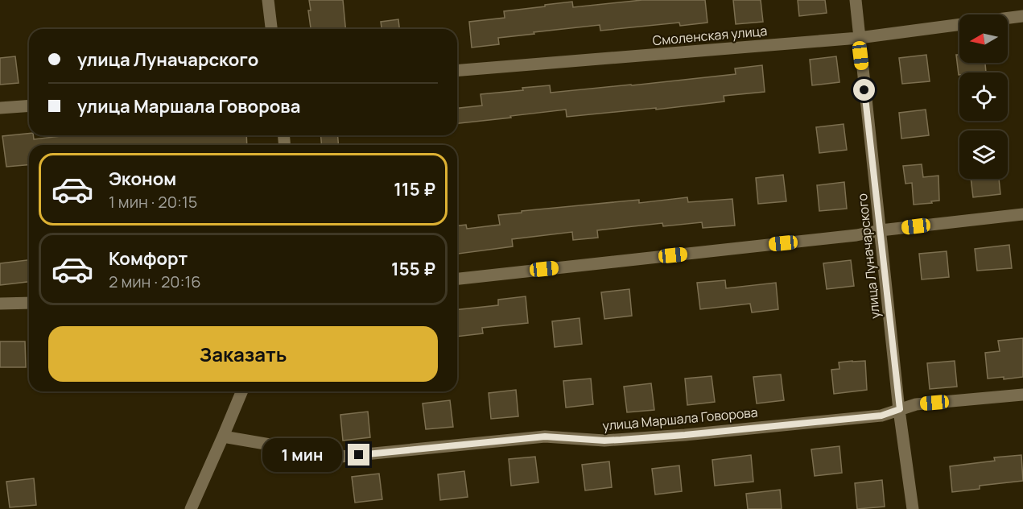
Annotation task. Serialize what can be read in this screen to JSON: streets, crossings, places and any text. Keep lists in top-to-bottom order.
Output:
{
  "streets": {
    "street": ["Смоленская улица", "улица Луначарского", "улица Маршала Говорова"]
  },
  "crossings": [
    ["Смоленская улица", "улица Луначарского"],
    ["улица Луначарского", "улица Маршала Говорова"]
  ],
  "north": "left",
  "page": {
    "banner": ["улица Луначарского", "улица Маршала Говорова"],
    "list": [
      {
        "name": "Эконом",
        "note": "1 мин · 20:15",
        "value": "115 ₽"
      },
      {
        "name": "Комфорт",
        "note": "2 мин · 20:16",
        "value": "155 ₽"
      }
    ],
    "buttons": "Заказать",
    "bubble": "1 мин"
  }
}
